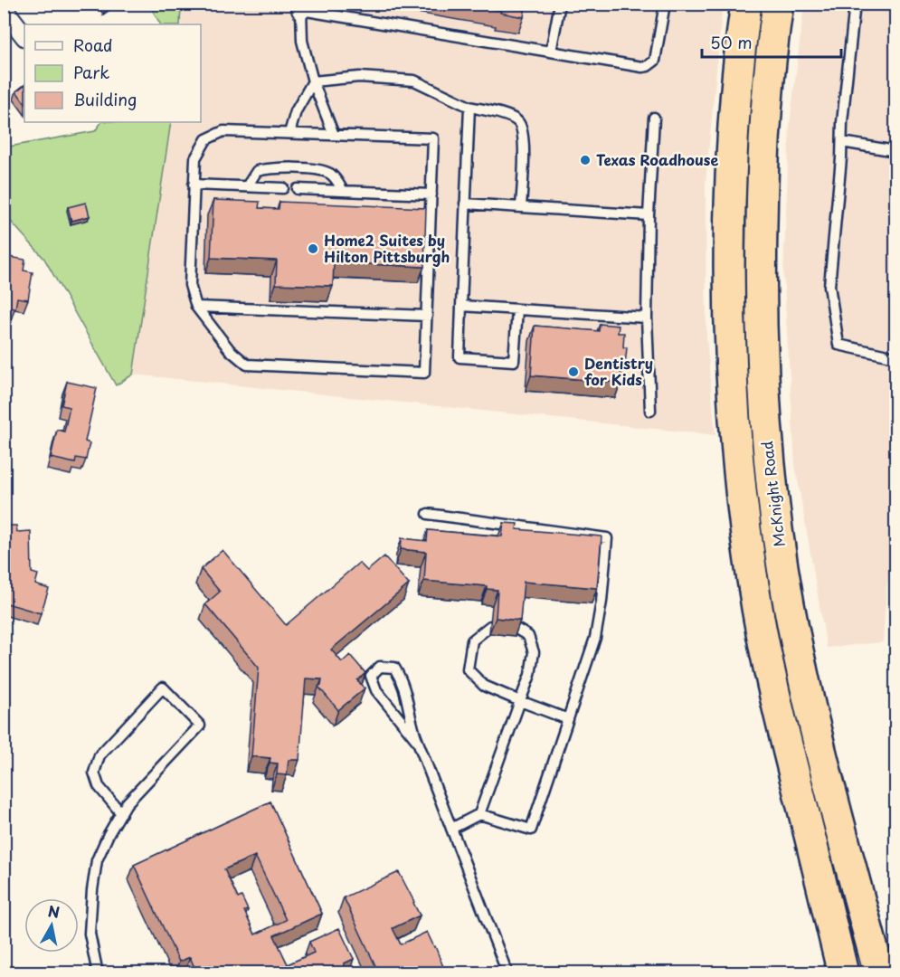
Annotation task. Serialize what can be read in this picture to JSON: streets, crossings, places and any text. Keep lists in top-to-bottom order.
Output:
{
  "streets": {
    "highway": ["McKnight Road"]
  },
  "places": ["Texas Roadhouse", "Home2 Suites by Hilton Pittsburgh", "Dentistry for Kids"],
  "legend": ["Road", "Park", "Building"],
  "scale_bar": "50 m",
  "north": "top"
}
